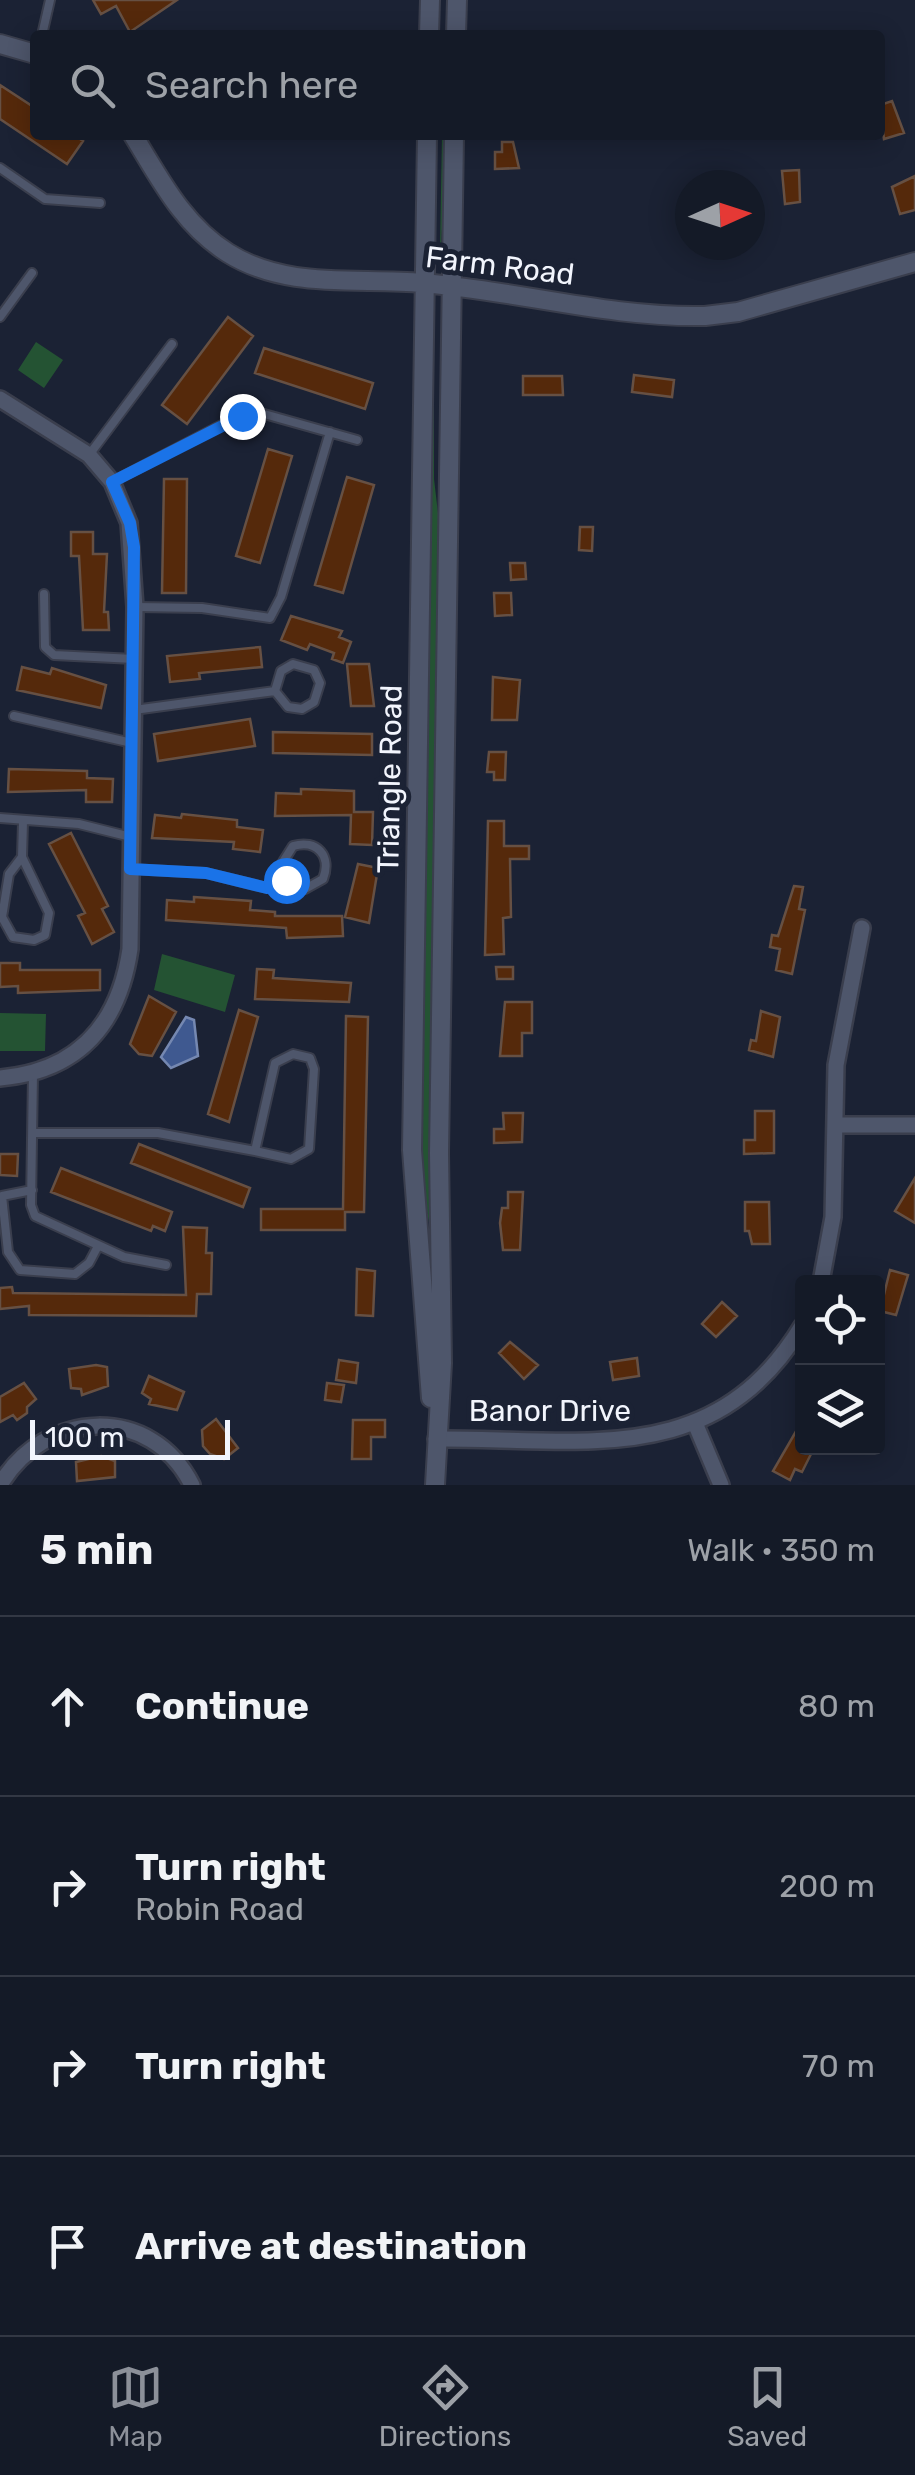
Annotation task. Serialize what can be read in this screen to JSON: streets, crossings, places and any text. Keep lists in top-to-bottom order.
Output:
{
  "streets": {
    "street": ["Farm Road", "Triangle Road", "Banor Drive"]
  },
  "crossings": [
    ["Farm Road", "Triangle Road"],
    ["Triangle Road", "Banor Drive"]
  ],
  "scale_bar": "100 m",
  "north": "right",
  "page": {
    "search": "Search here",
    "scale": "100 m",
    "heading": ["5 min", "Walk · 350 m"],
    "list": [
      ["Continue", "80 m"],
      ["Turn right", "Robin Road", "200 m"],
      ["Turn right", "70 m"],
      "Arrive at destination"
    ],
    "nav": ["Map", "Directions", "Saved"]
  }
}
